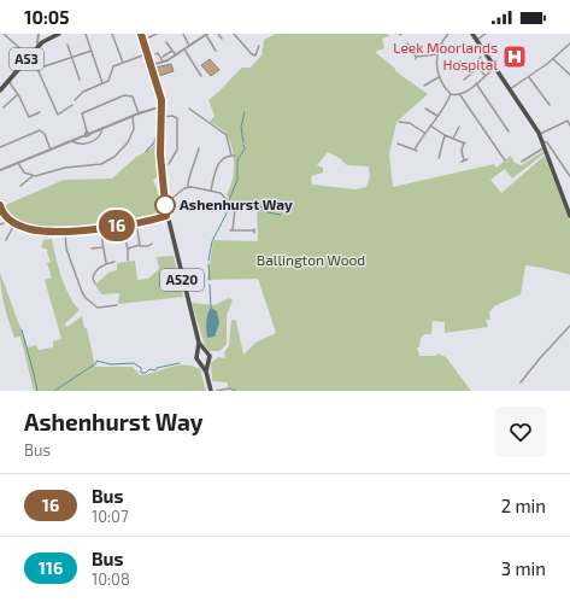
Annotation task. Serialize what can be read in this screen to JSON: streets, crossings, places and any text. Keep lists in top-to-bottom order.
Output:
{
  "streets": {
    "highway": ["A53", "A520"]
  },
  "parks": ["Ballington Wood"],
  "places": {
    "hospital": ["Leek Moorlands Hospital"],
    "other": ["Ashenhurst Way"]
  },
  "lines": ["bus line 16"],
  "page": {
    "status": "10:05",
    "on_map": "16",
    "heading": ["Ashenhurst Way", "Bus"],
    "list": [
      {
        "mark": "16",
        "name": "Bus",
        "note": "10:07",
        "value": "2 min"
      },
      {
        "mark": "116",
        "name": "Bus",
        "note": "10:08",
        "value": "3 min"
      }
    ]
  }
}
